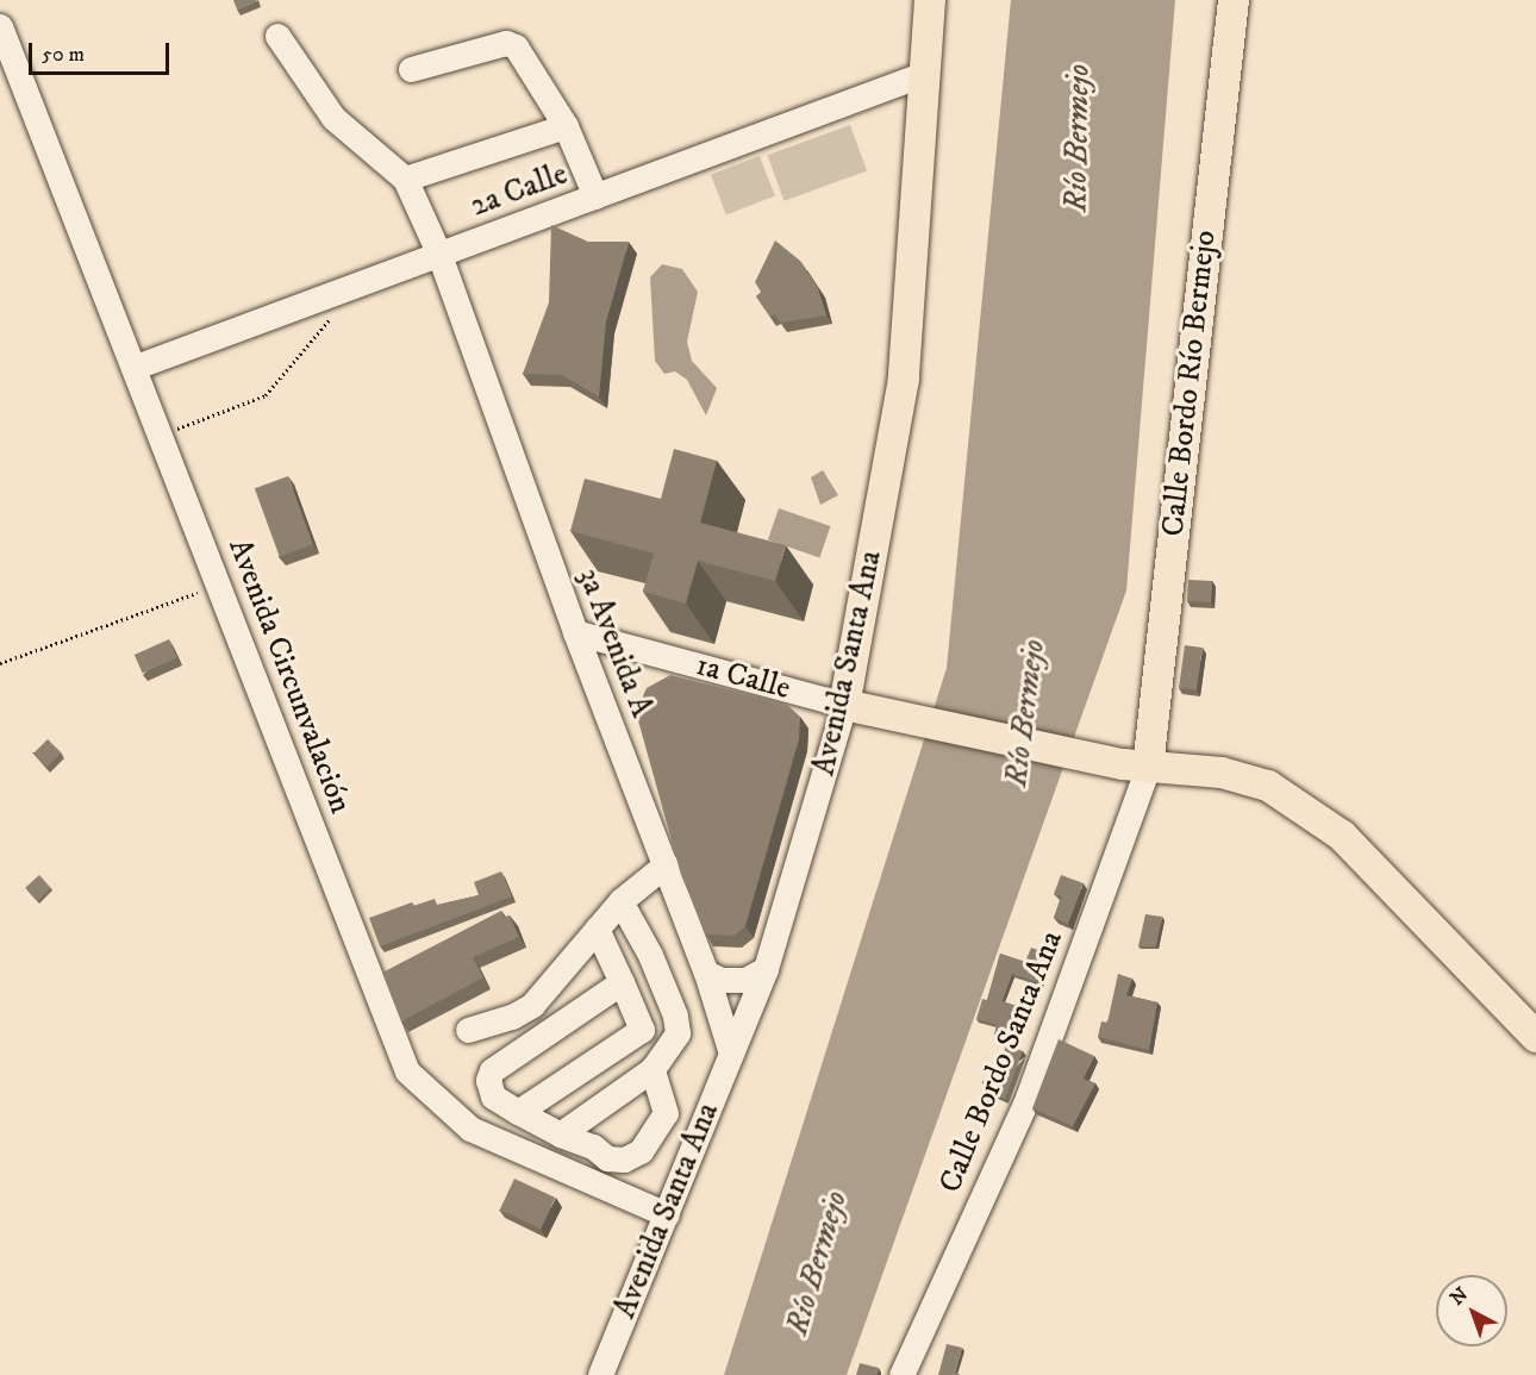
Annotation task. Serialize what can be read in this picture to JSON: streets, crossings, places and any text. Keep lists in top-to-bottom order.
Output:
{
  "streets": {
    "main road": ["Calle Bordo Río Bermejo", "Avenida Santa Ana", "1a Calle"],
    "street": [
      "2a Calle",
      "3a Avenida A",
      "Avenida Circunvalación",
      "Calle Bordo Santa Ana"
    ]
  },
  "crossings": [
    ["2a Calle", "3a Avenida A"],
    ["2a Calle", "Avenida Santa Ana"],
    ["2a Calle", "Avenida Circunvalación"],
    ["Calle Bordo Río Bermejo", "1a Calle"],
    ["Calle Bordo Río Bermejo", "Calle Bordo Santa Ana"],
    ["3a Avenida A", "Avenida Santa Ana"],
    ["3a Avenida A", "1a Calle"],
    ["Avenida Santa Ana", "Avenida Circunvalación"],
    ["Avenida Santa Ana", "1a Calle"],
    ["1a Calle", "Calle Bordo Santa Ana"]
  ],
  "water": ["Río Bermejo"],
  "scale_bar": "50 m",
  "north": "top left"
}
